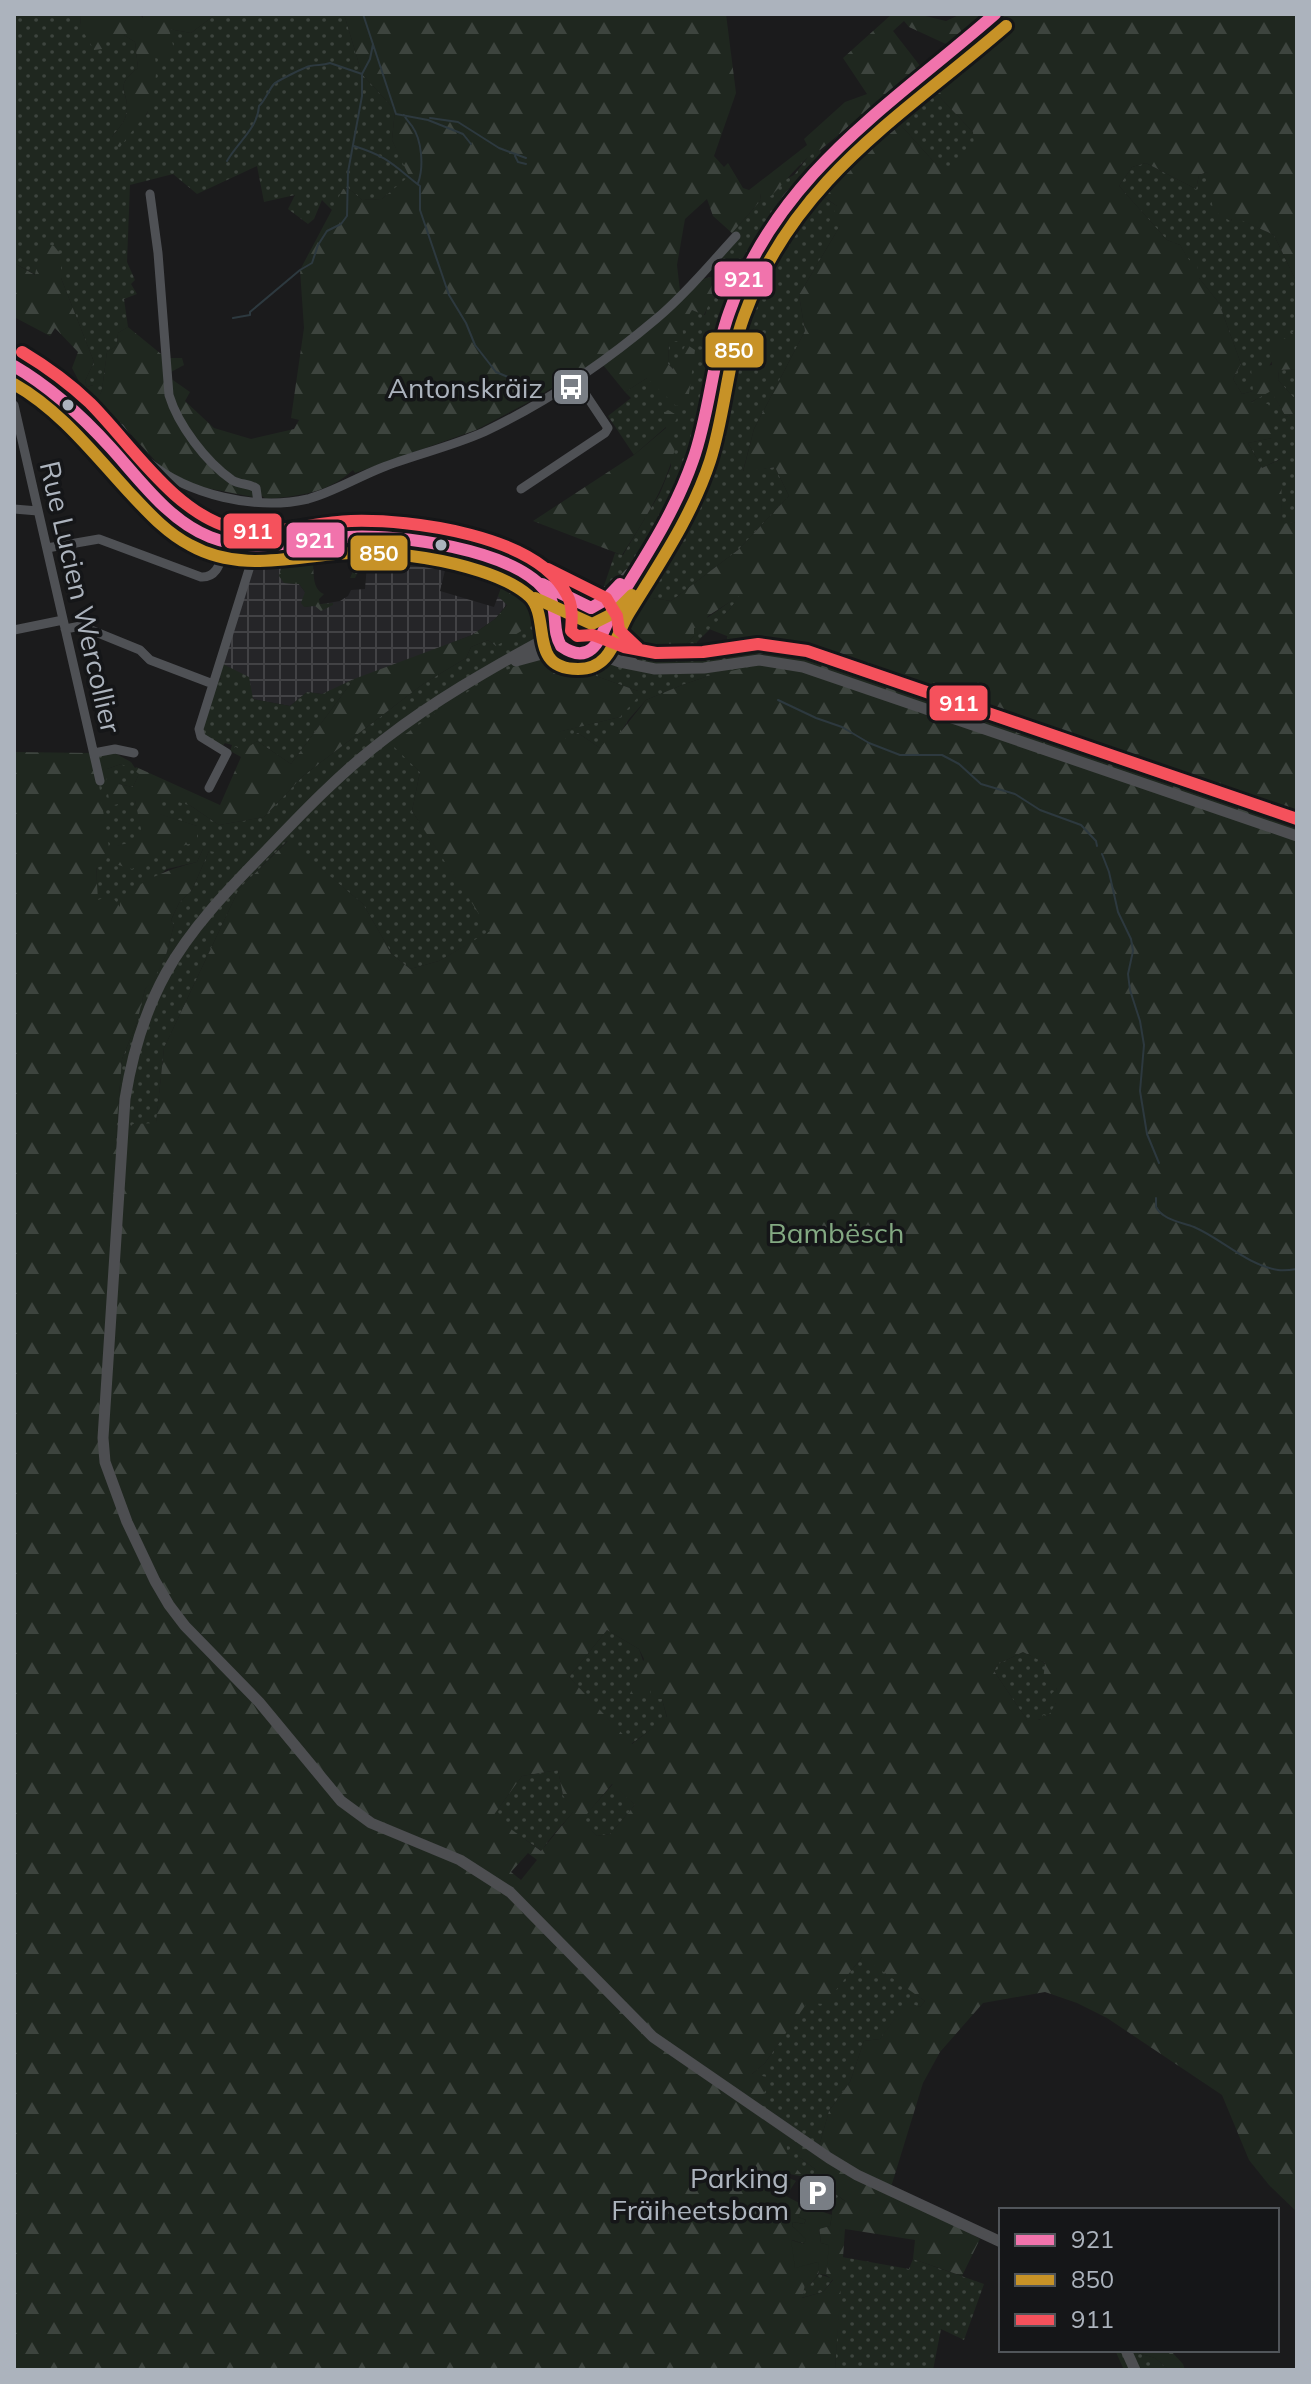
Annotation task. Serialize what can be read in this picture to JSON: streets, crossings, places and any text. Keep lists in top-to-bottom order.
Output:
{
  "streets": {
    "street": ["Rue Lucien Wercollier"]
  },
  "parks": ["Bambësch"],
  "places": {
    "bus stop": ["Antonskräiz"],
    "parking": ["Parking Fräiheetsbam"]
  },
  "lines": ["transit line 921", "transit line 850", "transit line 911"],
  "legend": ["921", "850", "911"]
}
